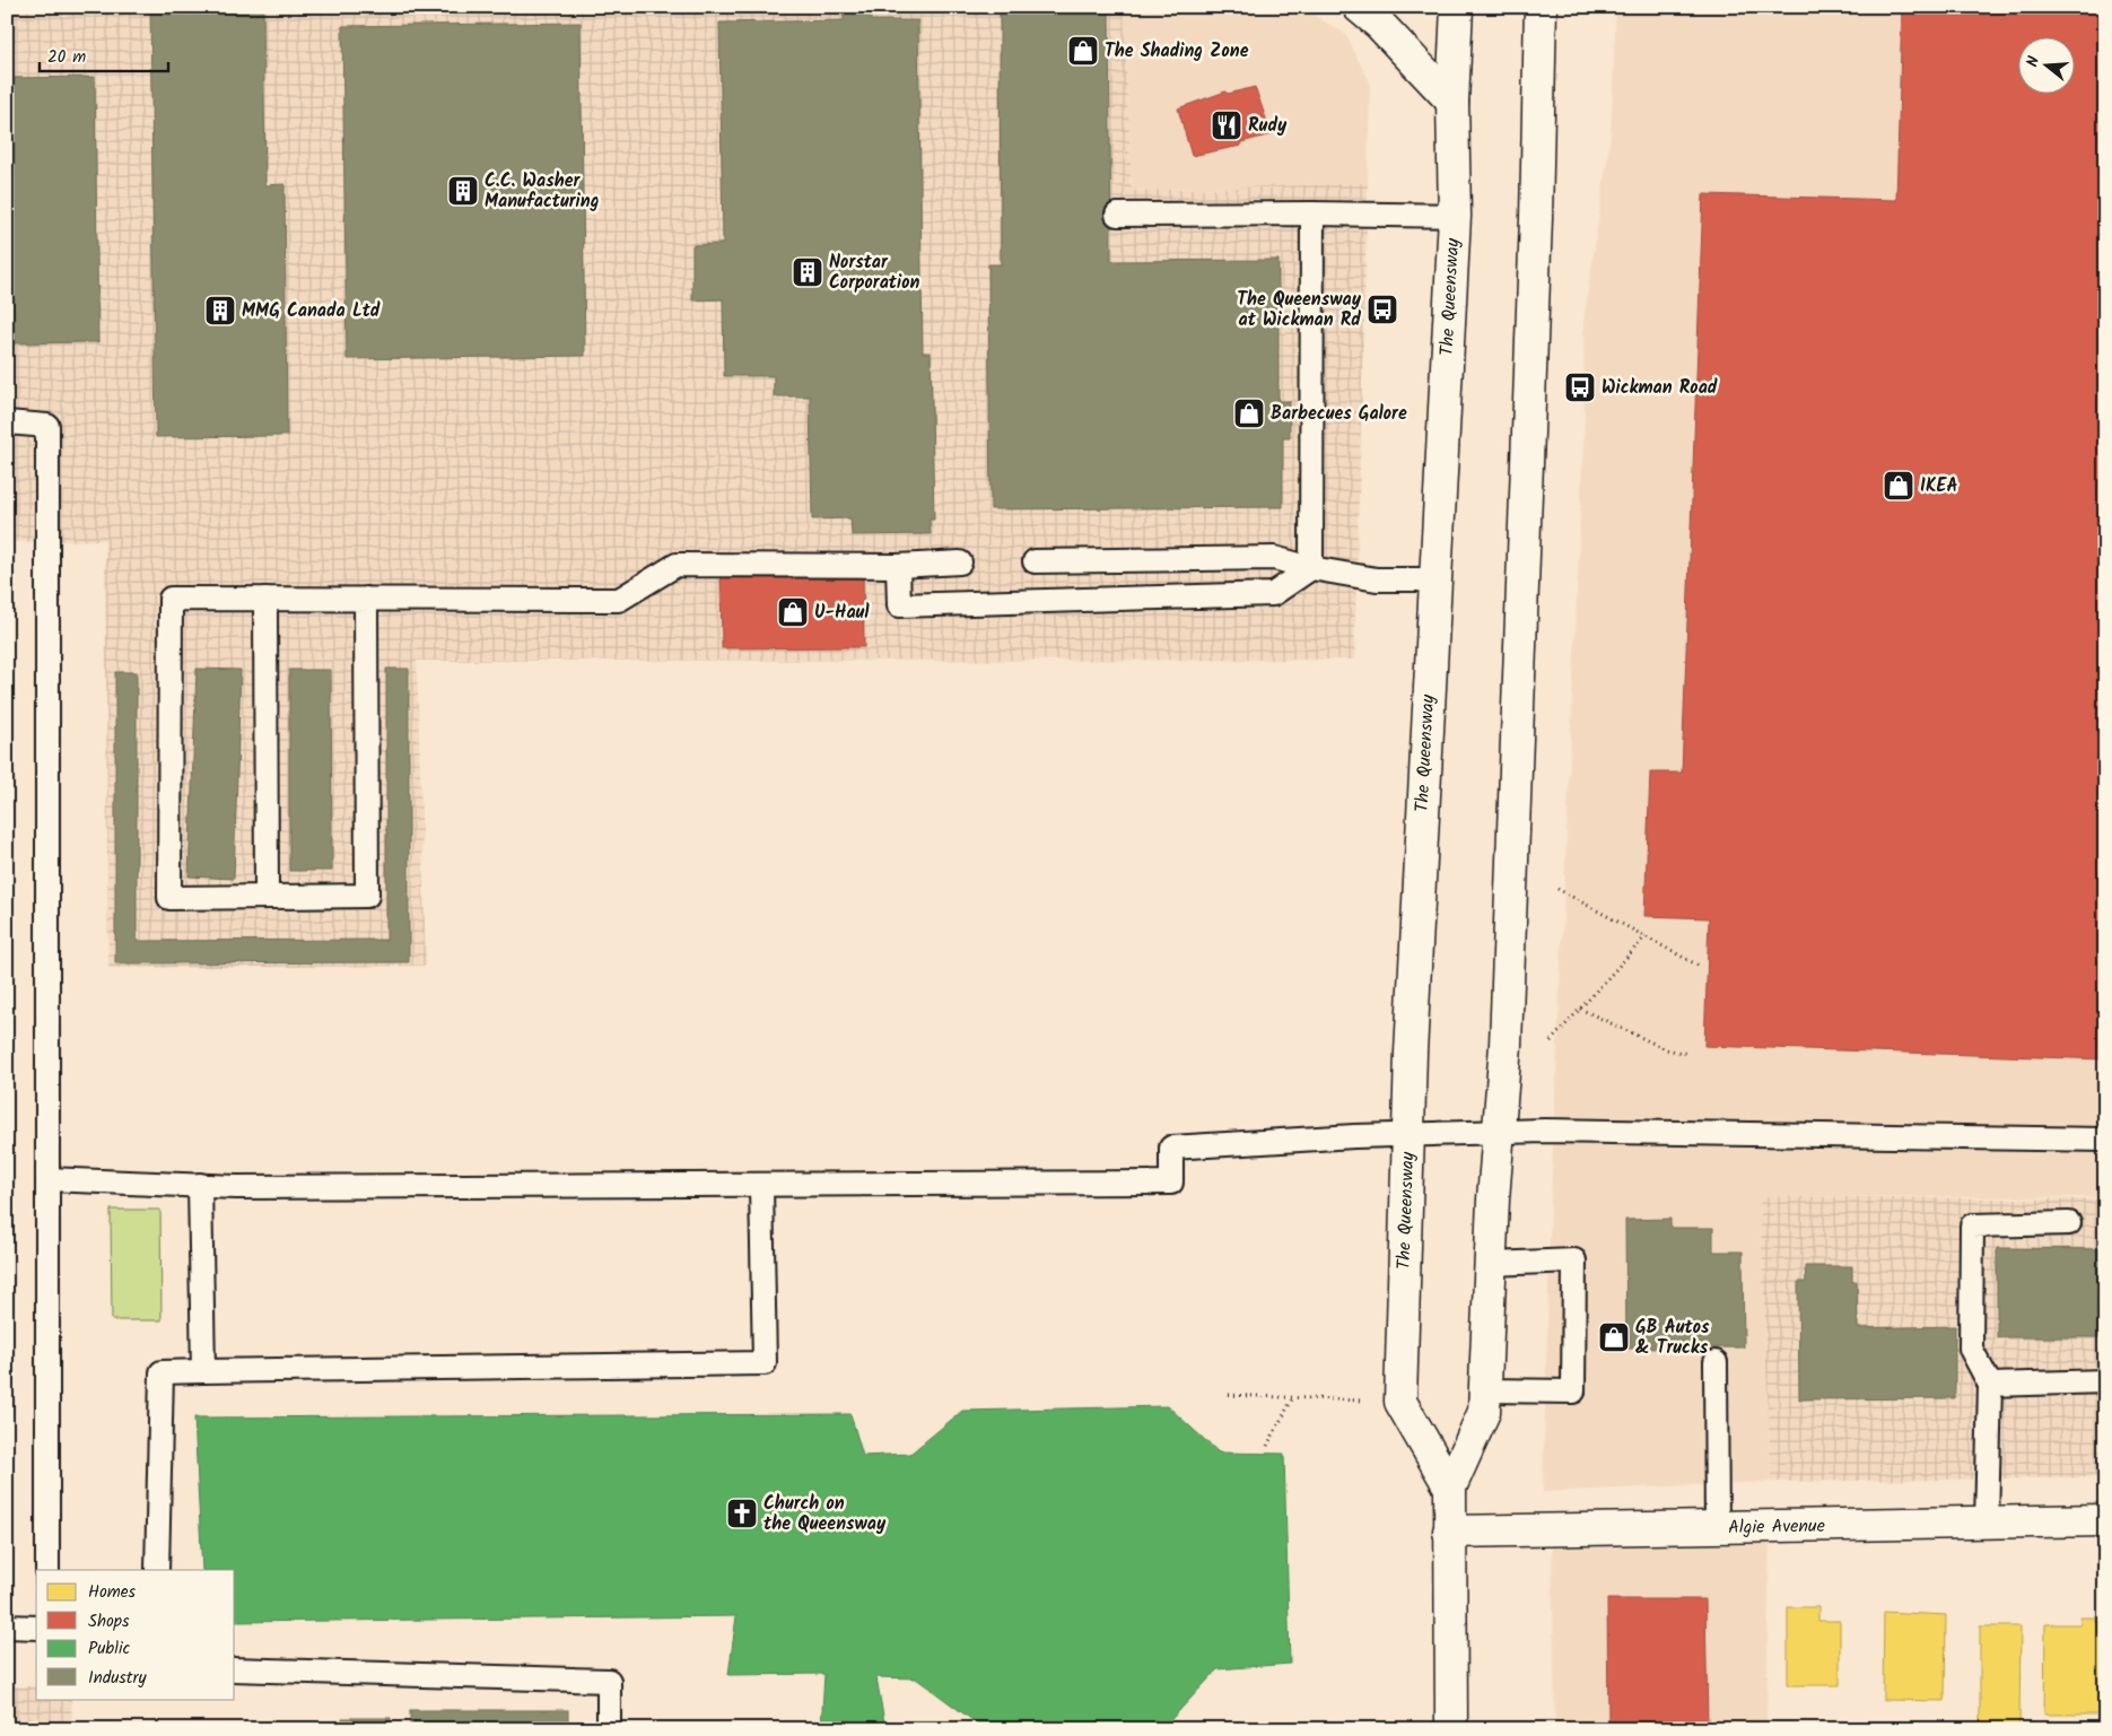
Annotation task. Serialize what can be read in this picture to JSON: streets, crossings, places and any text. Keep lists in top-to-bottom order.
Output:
{
  "streets": {
    "main road": ["The Queensway", "Algie Avenue"]
  },
  "places": {
    "shop": [
      "The Shading Zone",
      "Barbecues Galore",
      "IKEA",
      "U-Haul",
      "GB Autos & Trucks"
    ],
    "restaurant": ["Rudy"],
    "building": ["C.C. Washer Manufacturing", "Norstar Corporation", "MMG Canada Ltd"],
    "bus stop": ["The Queensway at Wickman Rd", "Wickman Road"],
    "church": ["Church on the Queensway"]
  },
  "legend": [
    "Homes",
    "Shops",
    "Public",
    "Industry"
  ],
  "scale_bar": "20 m",
  "north": "left"
}
